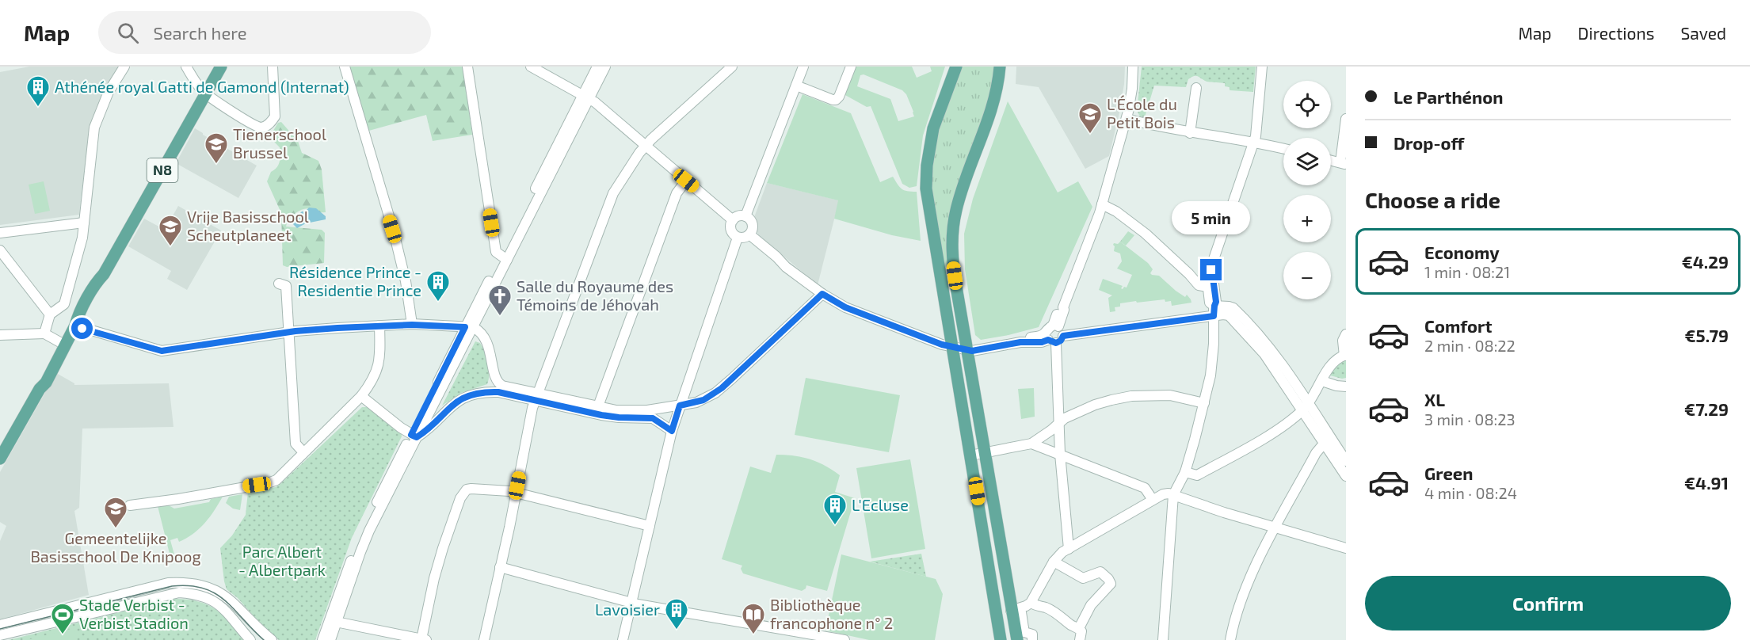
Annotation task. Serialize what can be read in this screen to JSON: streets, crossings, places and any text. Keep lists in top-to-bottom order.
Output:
{
  "streets": {
    "main road": ["N8"]
  },
  "parks": ["Parc Albert - Albertpark"],
  "places": {
    "building": [
      "Athénée royal Gatti de Gamond (Internat)",
      "Résidence Prince - Residentie Prince",
      "L'Ecluse",
      "Lavoisier"
    ],
    "school or university": [
      "L'École du Petit Bois",
      "Tienerschool Brussel",
      "Vrije Basisschool Scheutplaneet",
      "Gemeentelijke Basisschool De Knipoog"
    ],
    "church": ["Salle du Royaume des Témoins de Jéhovah"],
    "sports": ["Stade Verbist - Verbist Stadion"],
    "library": ["Bibliothèque francophone n° 2"]
  },
  "page": {
    "header": "Map",
    "search": "Search here",
    "nav": ["Map", "Directions", "Saved"],
    "banner": ["Le Parthénon", "Drop-off"],
    "map_buttons": ["+", "−"],
    "heading": "Choose a ride",
    "bubble": "5 min",
    "list": [
      {
        "name": "Economy",
        "note": "1 min · 08:21",
        "value": "€4.29"
      },
      {
        "name": "Comfort",
        "note": "2 min · 08:22",
        "value": "€5.79"
      },
      {
        "name": "XL",
        "note": "3 min · 08:23",
        "value": "€7.29"
      },
      {
        "name": "Green",
        "note": "4 min · 08:24",
        "value": "€4.91"
      }
    ],
    "buttons": "Confirm"
  }
}
